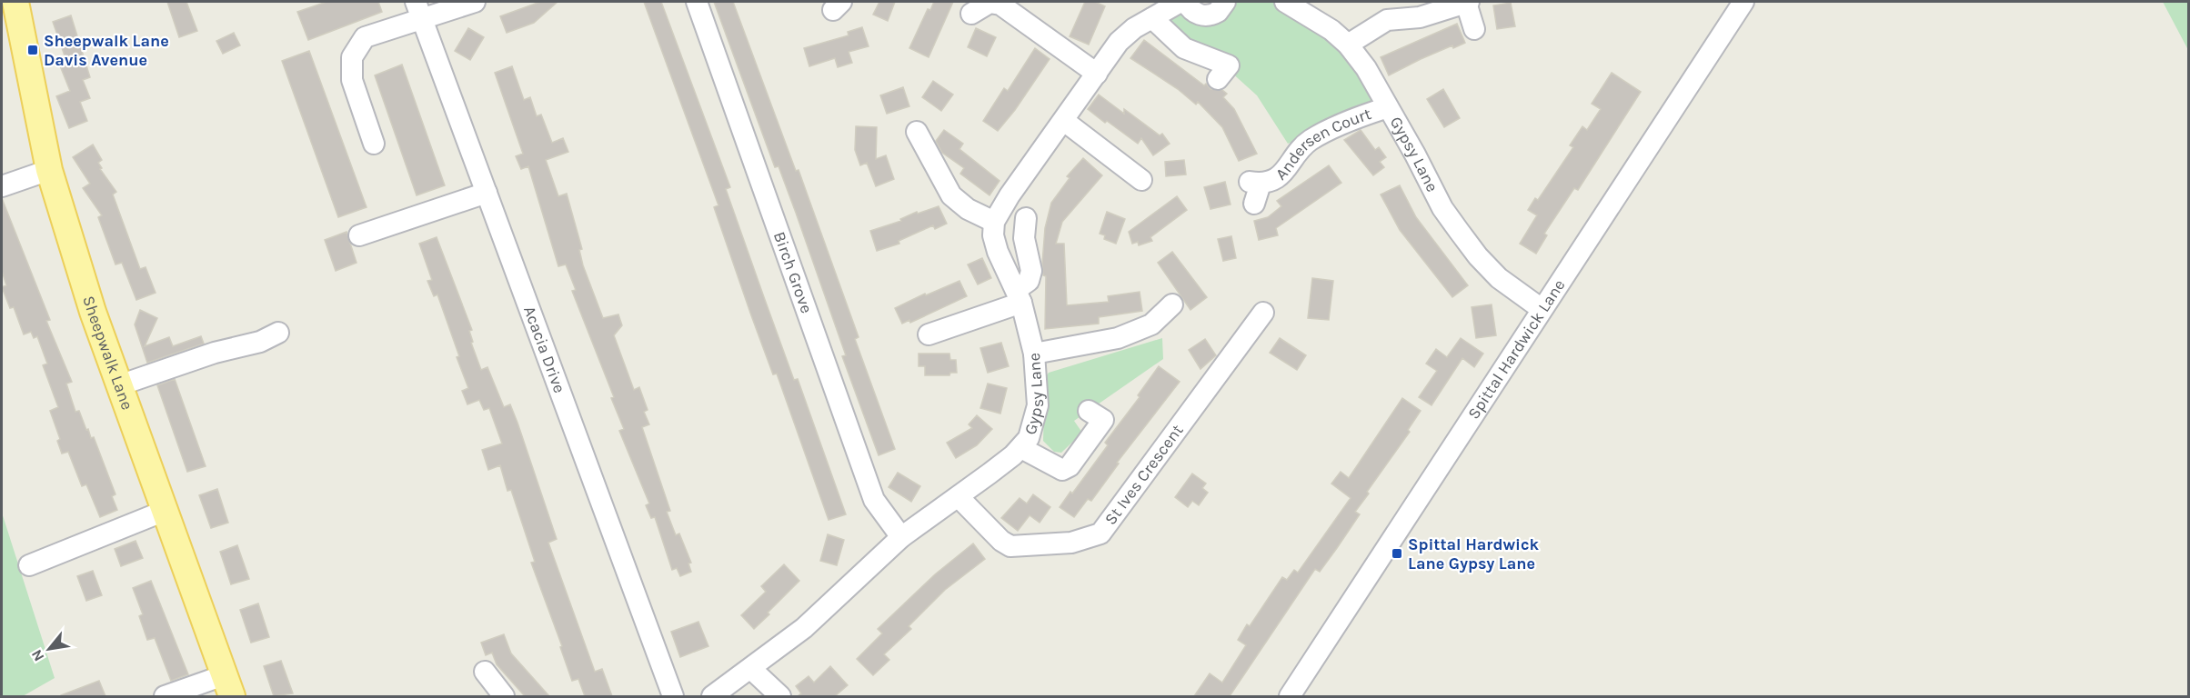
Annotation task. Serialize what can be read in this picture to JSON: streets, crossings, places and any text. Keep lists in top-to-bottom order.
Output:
{
  "streets": {
    "main road": ["Sheepwalk Lane"],
    "street": [
      "Andersen Court",
      "Gypsy Lane",
      "Birch Grove",
      "Acacia Drive",
      "Spittal Hardwick Lane",
      "St Ives Crescent"
    ]
  },
  "crossings": [
    ["Andersen Court", "Gypsy Lane"],
    ["Gypsy Lane", "Birch Grove"],
    ["Gypsy Lane", "Spittal Hardwick Lane"],
    ["Gypsy Lane", "St Ives Crescent"]
  ],
  "places": {
    "transit": ["Sheepwalk Lane Davis Avenue", "Spittal Hardwick Lane Gypsy Lane"]
  },
  "north": "bottom left"
}
